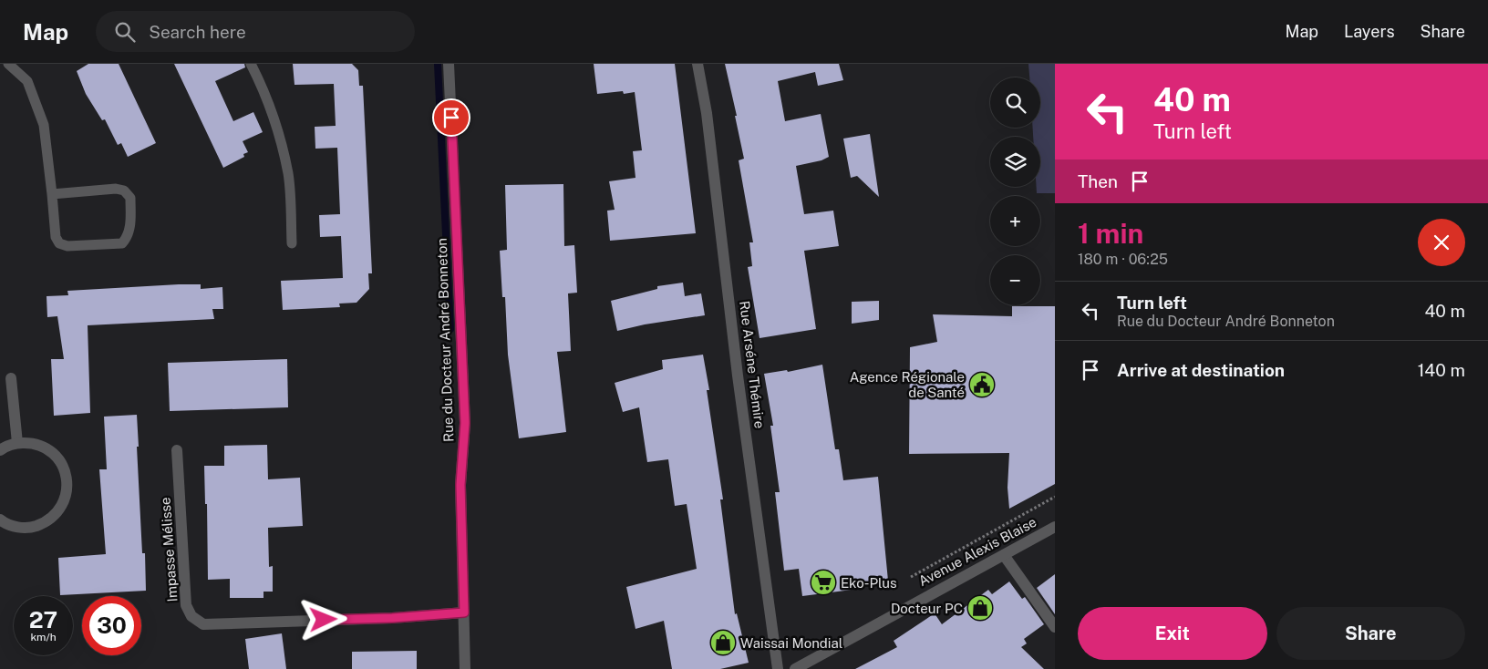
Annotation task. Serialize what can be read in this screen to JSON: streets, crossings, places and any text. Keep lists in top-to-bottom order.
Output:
{
  "streets": {
    "street": [
      "Rue du Docteur André Bonneton",
      "Rue Arséne Thémire",
      "Impasse Mélisse",
      "Avenue Alexis Blaise"
    ]
  },
  "crossings": [
    ["Rue du Docteur André Bonneton", "Impasse Mélisse"]
  ],
  "places": {
    "public building": ["Agence Régionale de Santé"],
    "supermarket": ["Eko-Plus"],
    "shop": ["Docteur PC", "Waissai Mondial"]
  },
  "page": {
    "header": "Map",
    "search": "Search here",
    "nav": ["Map", "Layers", "Share"],
    "turn": ["40 m", "Turn left"],
    "map_buttons": ["+", "−"],
    "then": "Then",
    "heading": ["1 min", "180 m · 06:25"],
    "list": [
      {
        "name": "Turn left",
        "note": "Rue du Docteur André Bonneton",
        "value": "40 m"
      },
      {
        "name": "Arrive at destination",
        "value": "140 m"
      }
    ],
    "speed": "27 km/h",
    "limit": "30",
    "buttons": ["Exit", "Share"]
  }
}
